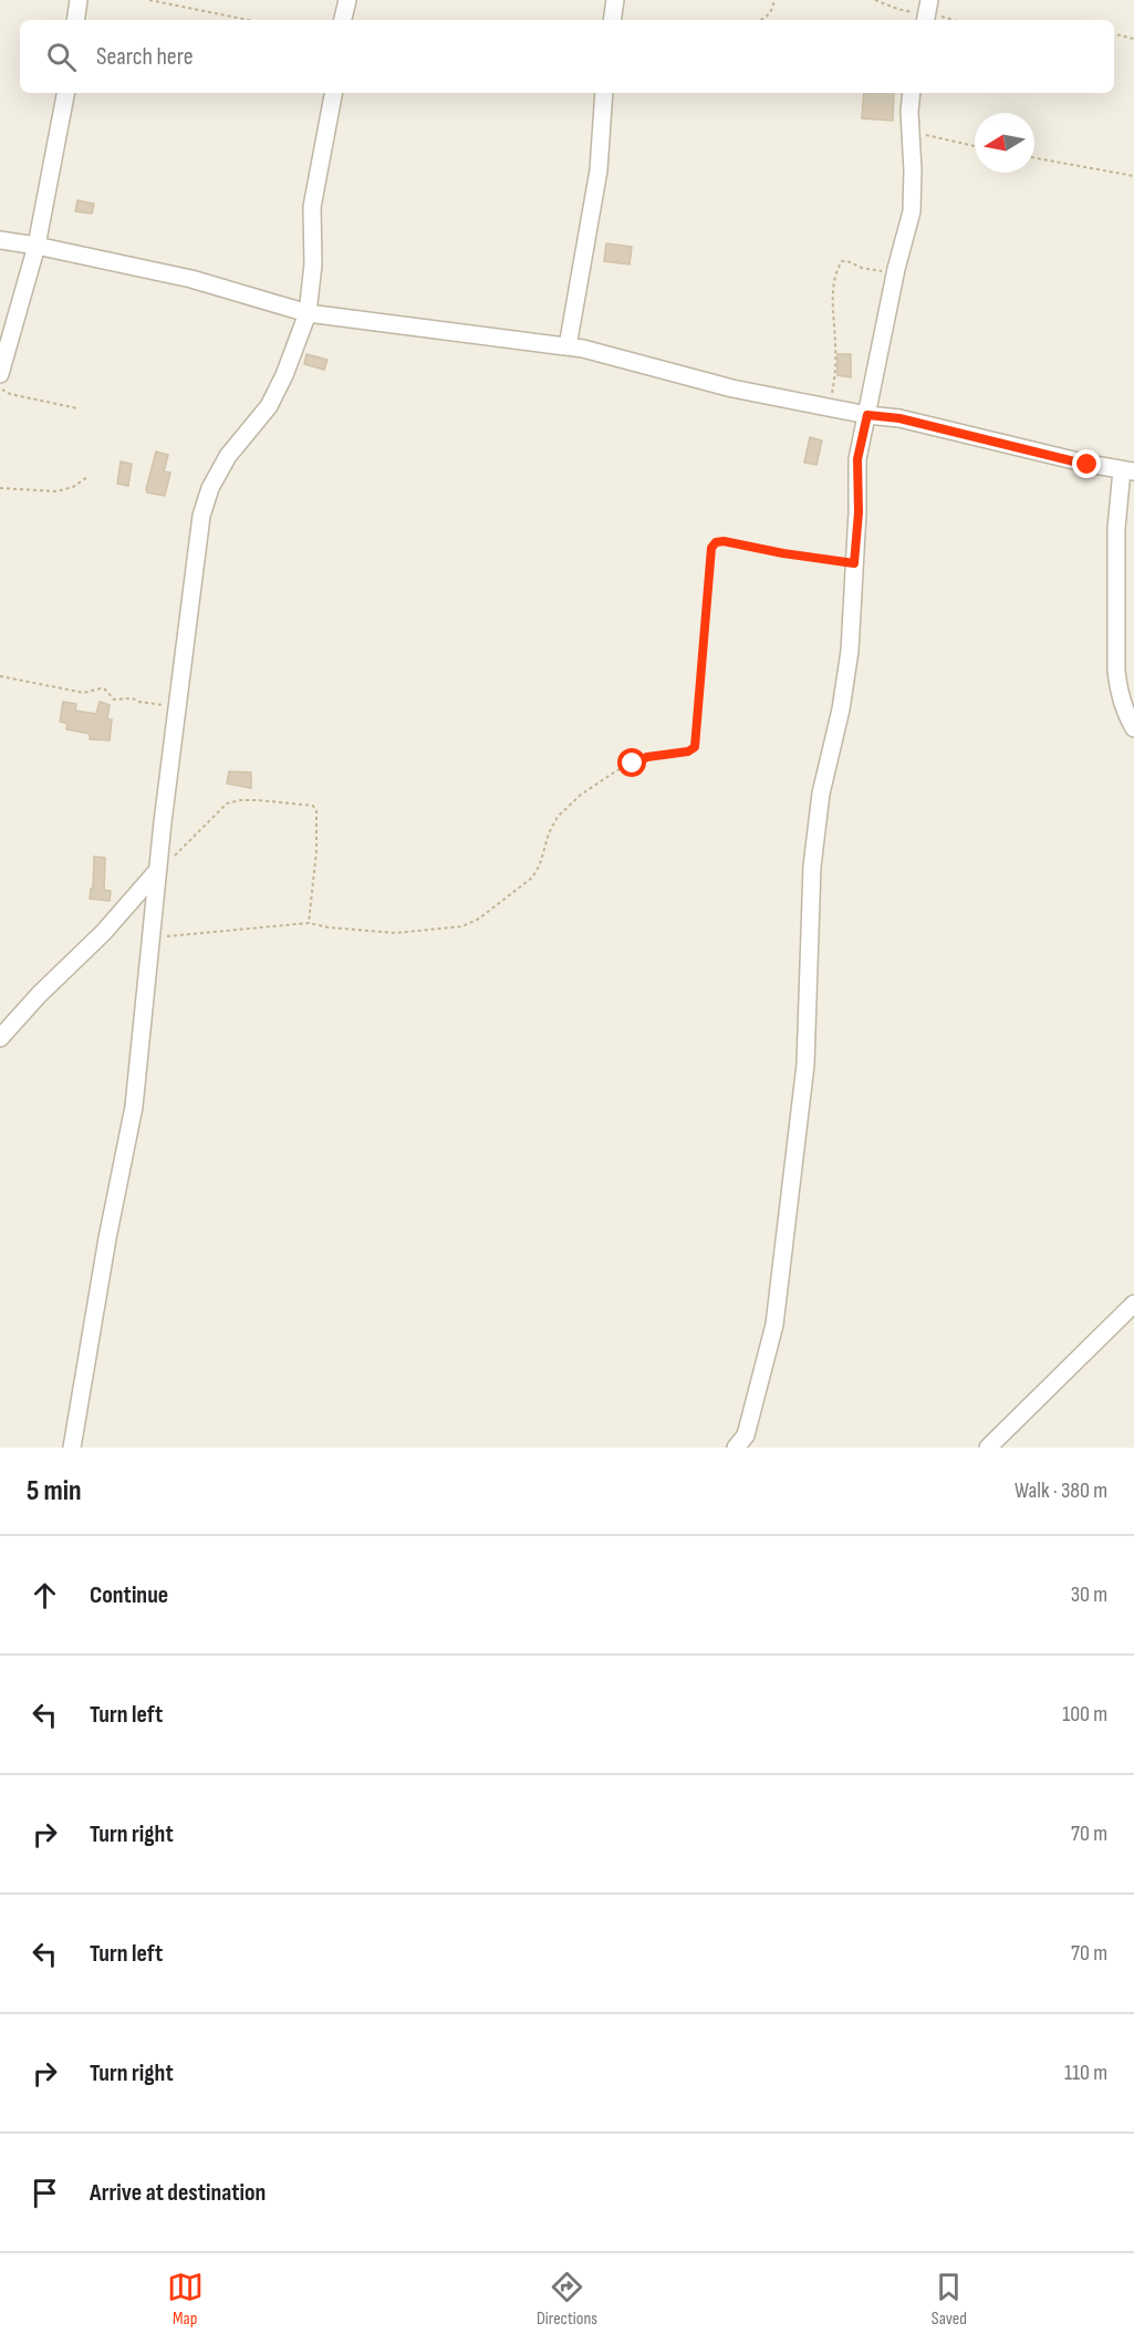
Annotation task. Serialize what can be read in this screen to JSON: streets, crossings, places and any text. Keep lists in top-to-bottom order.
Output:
{
  "north": "left",
  "page": {
    "search": "Search here",
    "heading": ["5 min", "Walk · 380 m"],
    "list": [
      ["Continue", "30 m"],
      ["Turn left", "100 m"],
      ["Turn right", "70 m"],
      ["Turn left", "70 m"],
      ["Turn right", "110 m"],
      "Arrive at destination"
    ],
    "nav": ["Map", "Directions", "Saved"]
  }
}
